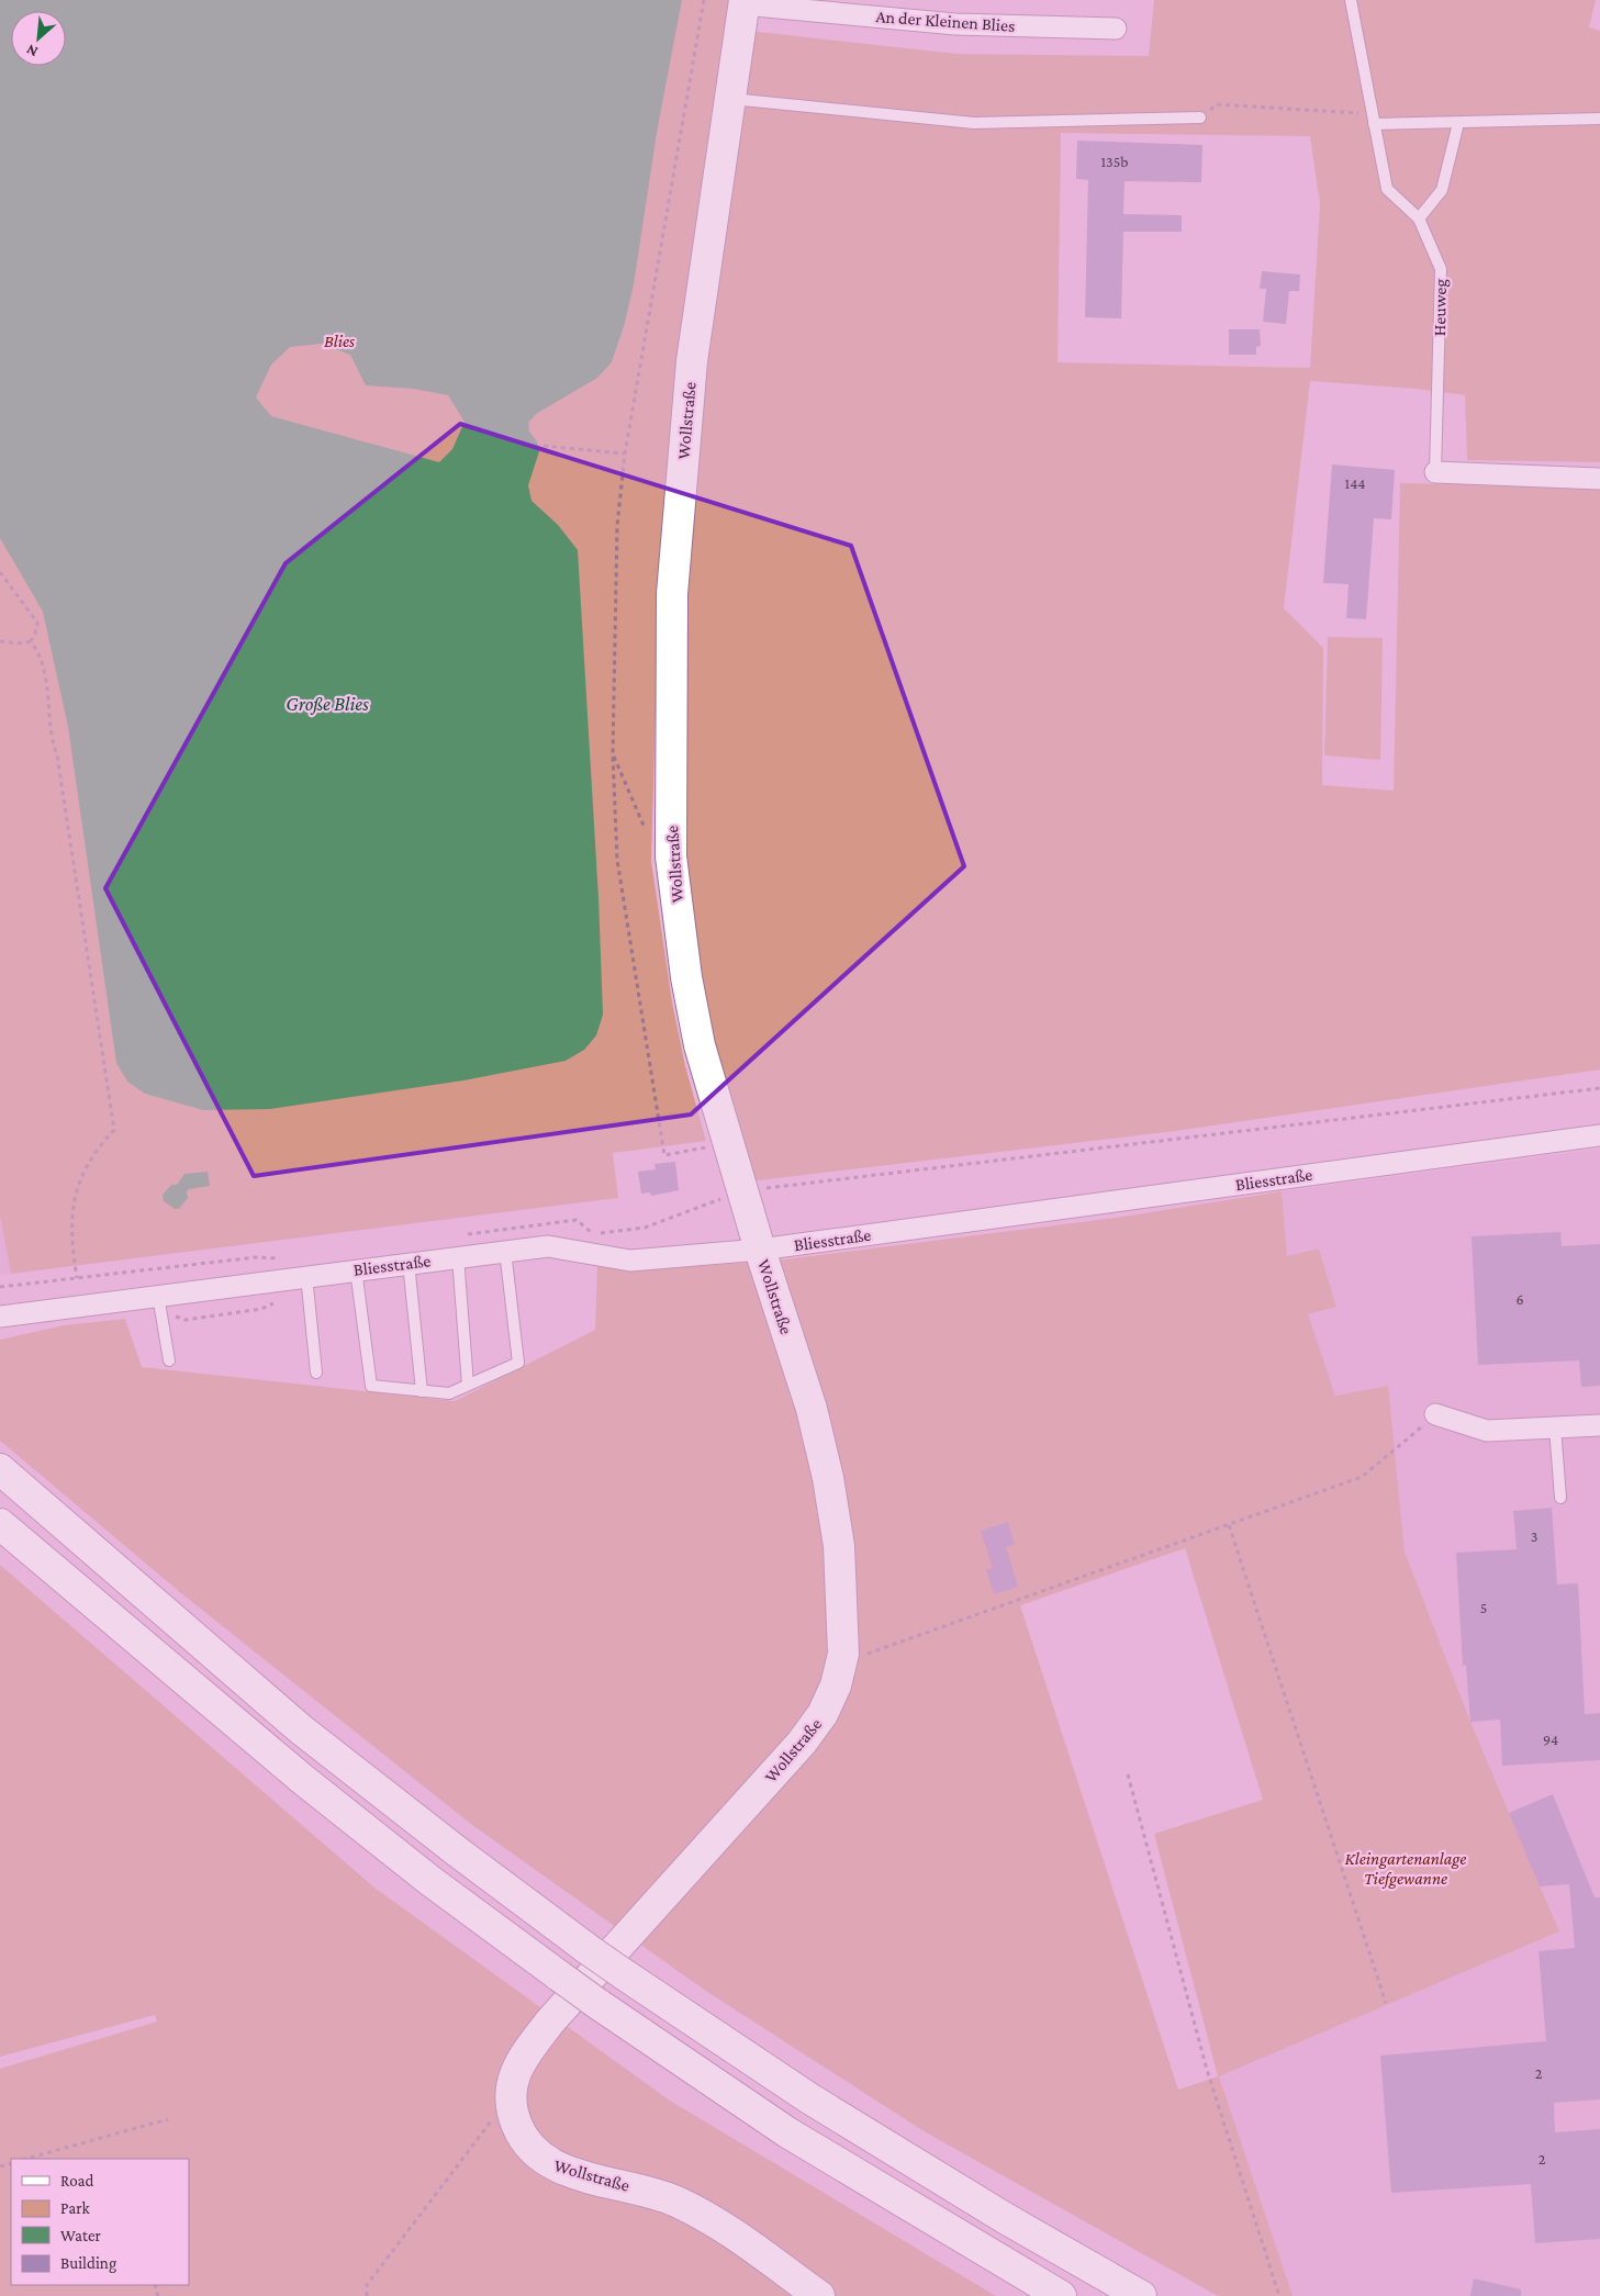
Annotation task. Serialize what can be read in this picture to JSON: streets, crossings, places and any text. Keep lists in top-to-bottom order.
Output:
{
  "streets": {
    "main road": ["Wollstraße"],
    "street": ["An der Kleinen Blies", "Heuweg", "Bliesstraße"]
  },
  "crossings": [
    ["An der Kleinen Blies", "Wollstraße"],
    ["Wollstraße", "Bliesstraße"]
  ],
  "water": ["Große Blies"],
  "parks": ["Blies", "Kleingartenanlage Tiefgewanne"],
  "house_numbers": [
    "135b",
    "144",
    "6",
    "3",
    "5",
    "94",
    "2",
    "2"
  ],
  "legend": [
    "Road",
    "Park",
    "Water",
    "Building"
  ],
  "north": "bottom left"
}
